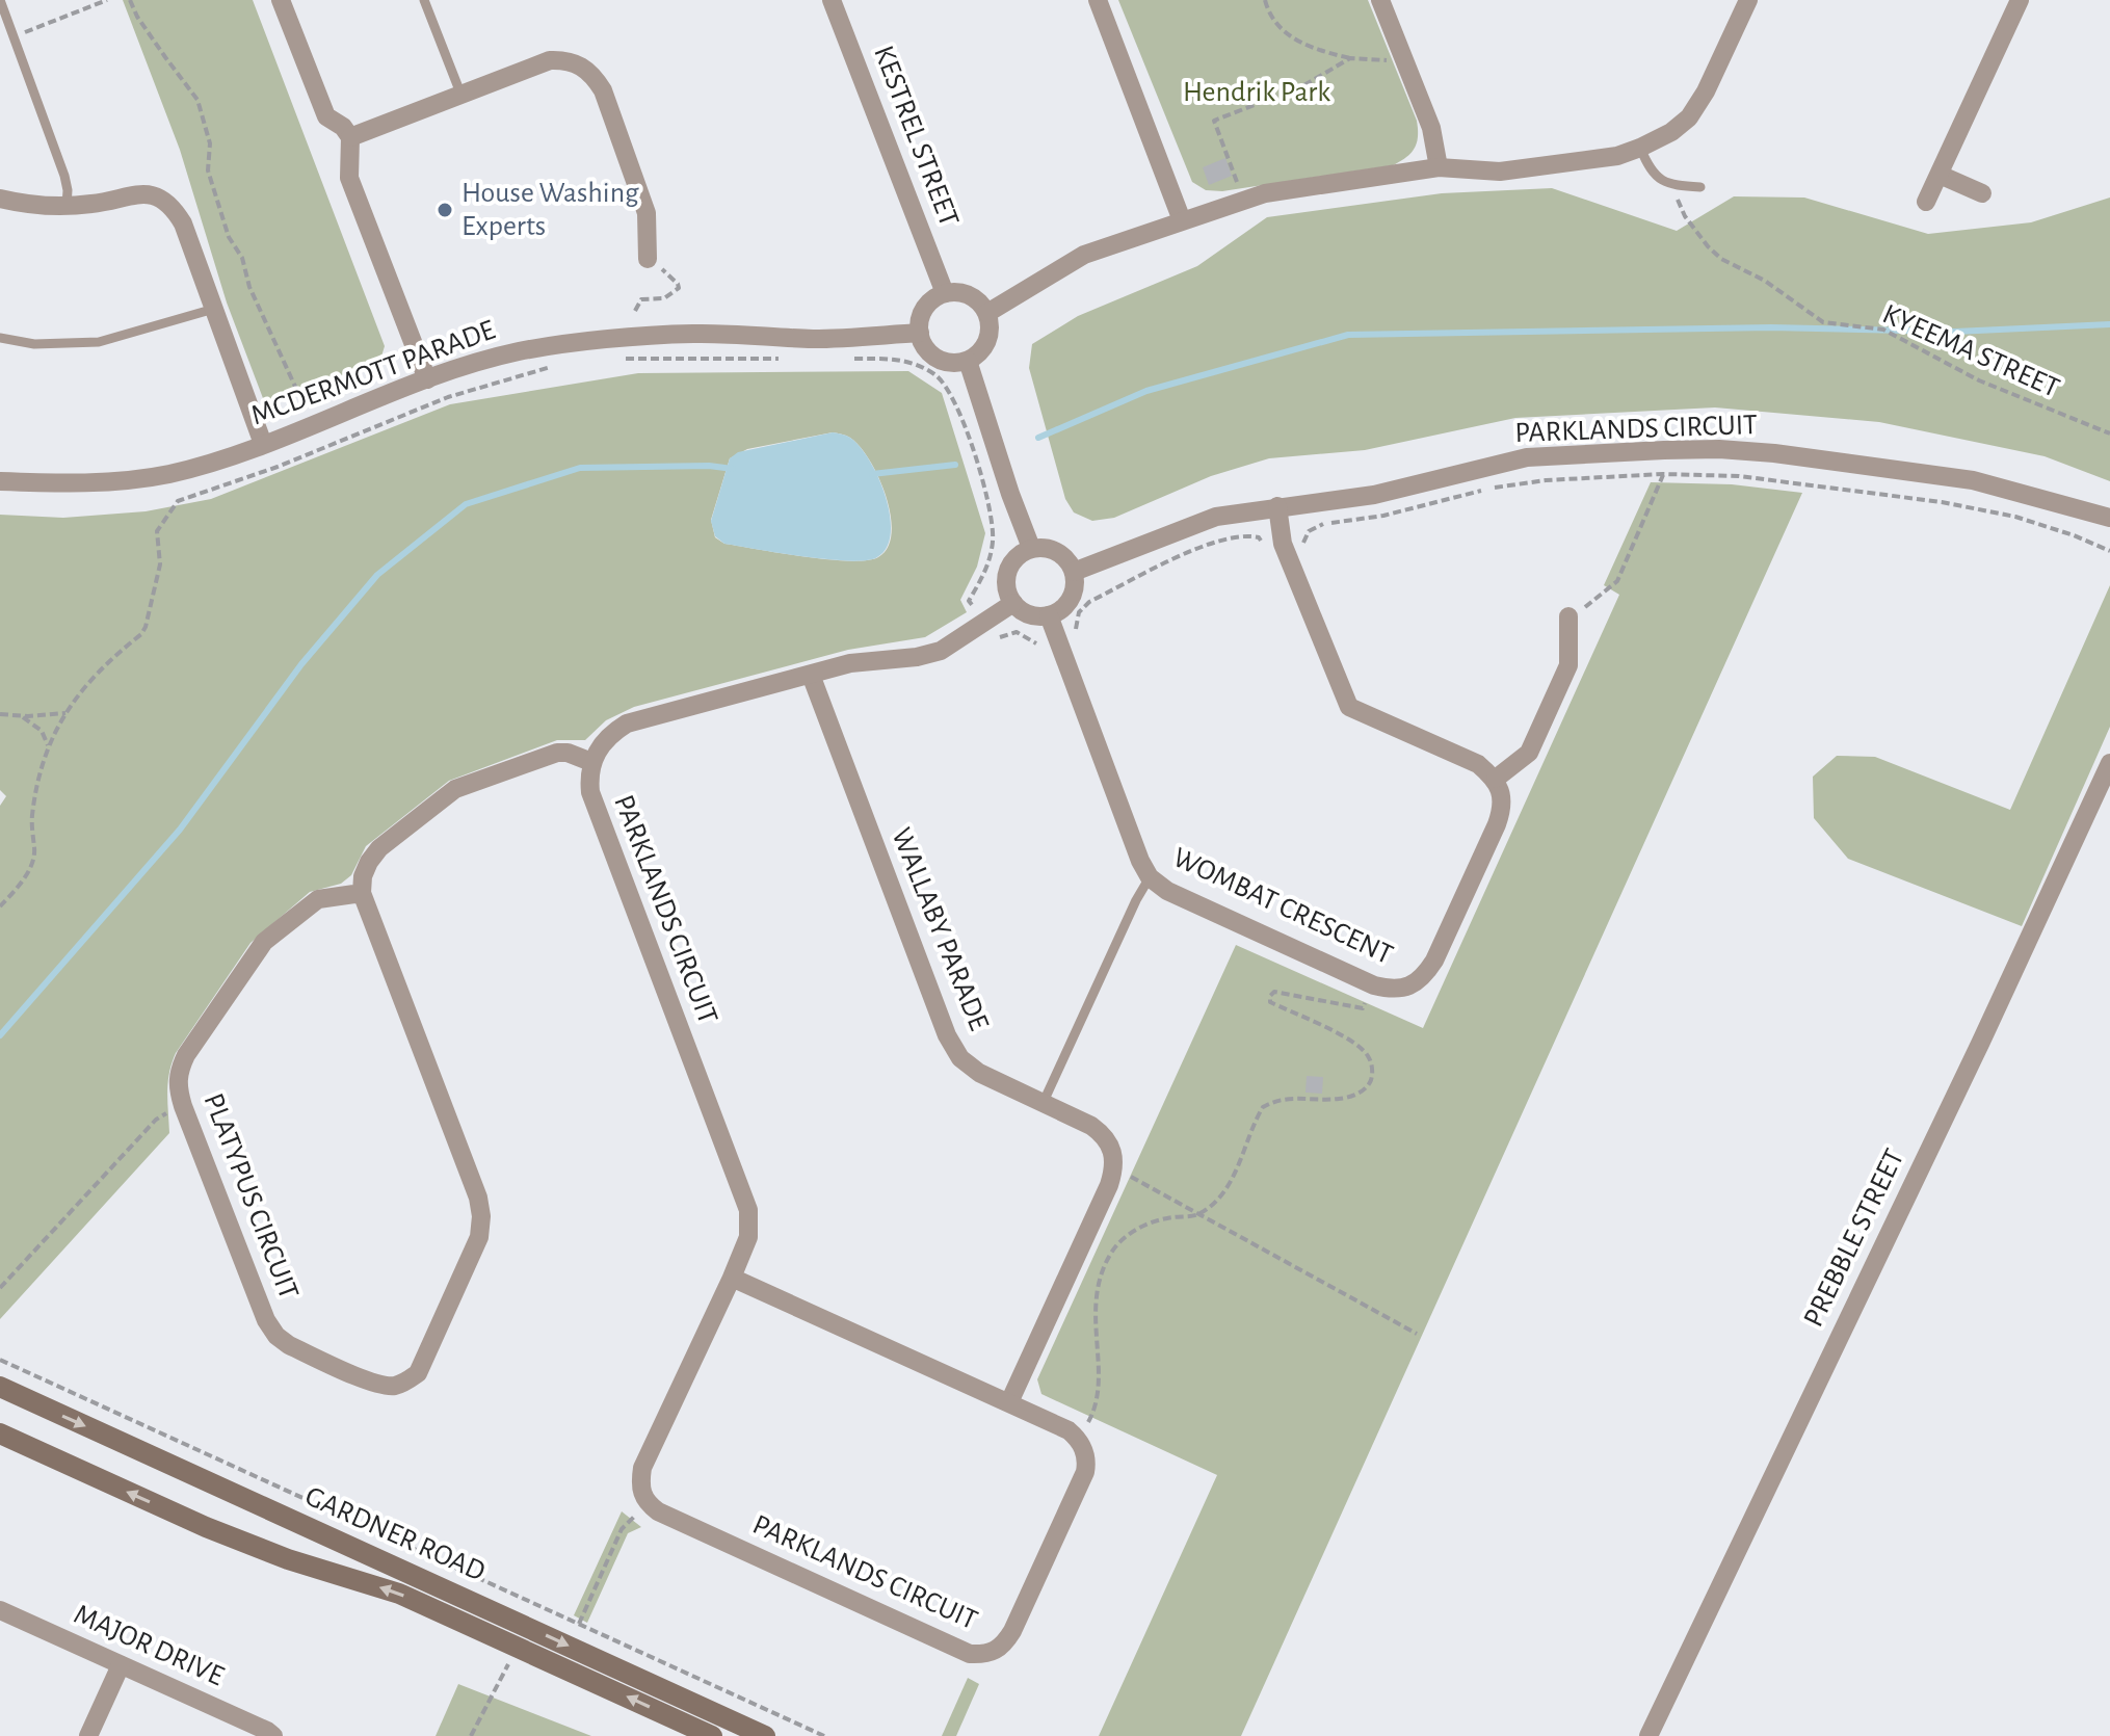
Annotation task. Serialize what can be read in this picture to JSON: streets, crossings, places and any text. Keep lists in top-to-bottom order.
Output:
{
  "streets": {
    "street": [
      "KESTREL STREET",
      "MCDERMOTT PARADE",
      "PARKLANDS CIRCUIT",
      "WOMBAT CRESCENT",
      "WALLABY PARADE",
      "PLATYPUS CIRCUIT",
      "PREBBLE STREET",
      "GARDNER ROAD",
      "MAJOR DRIVE"
    ],
    "path": ["KYEEMA STREET"]
  },
  "crossings": [
    ["KESTREL STREET", "MCDERMOTT PARADE"],
    ["PARKLANDS CIRCUIT", "WOMBAT CRESCENT"],
    ["PARKLANDS CIRCUIT", "WALLABY PARADE"]
  ],
  "parks": ["Hendrik Park"],
  "places": ["House Washing Experts"]
}
